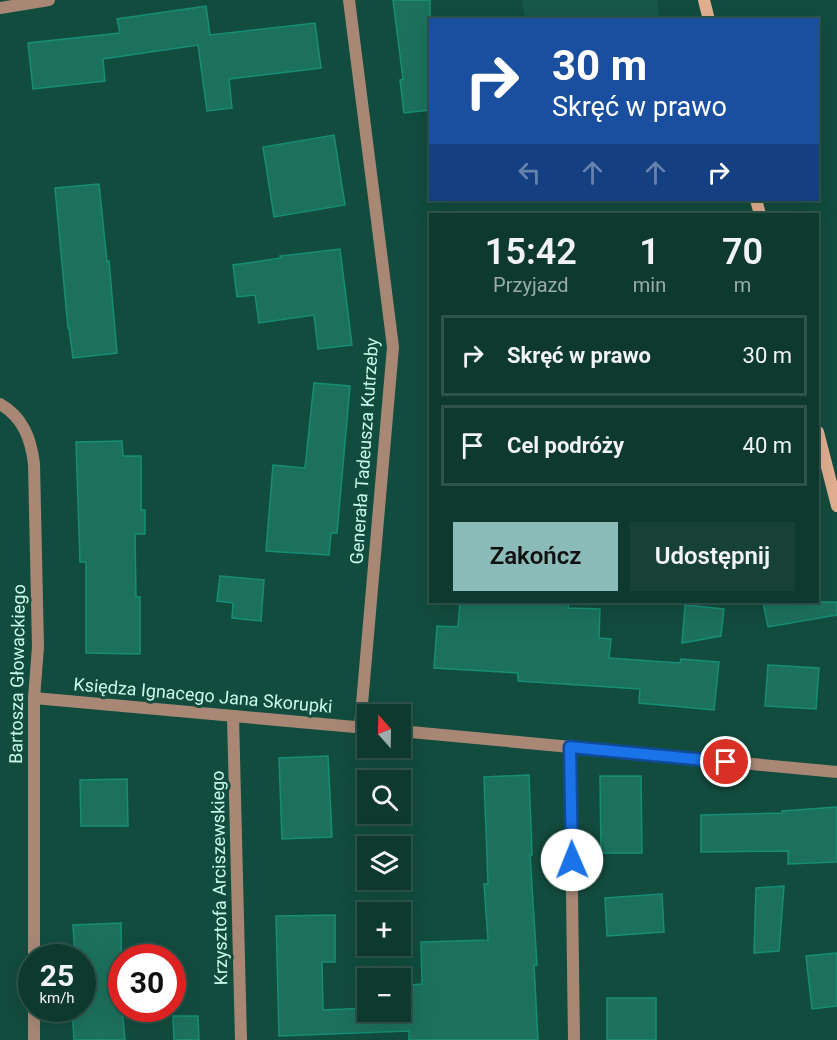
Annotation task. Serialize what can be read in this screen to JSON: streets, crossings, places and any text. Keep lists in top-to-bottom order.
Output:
{
  "streets": {
    "street": [
      "Generała Tadeusza Kutrzeby",
      "Bartosza Głowackiego",
      "Księdza Ignacego Jana Skorupki",
      "Krzysztofa Arciszewskiego"
    ]
  },
  "crossings": [
    ["Bartosza Głowackiego", "Księdza Ignacego Jana Skorupki"],
    ["Księdza Ignacego Jana Skorupki", "Krzysztofa Arciszewskiego"]
  ],
  "north": "top",
  "page": {
    "turn": ["30 m", "Skręć w prawo"],
    "eta": [
      "15:42",
      "Przyjazd",
      "1",
      "min",
      "70",
      "m"
    ],
    "list": [
      {
        "name": "Skręć w prawo",
        "value": "30 m"
      },
      {
        "name": "Cel podróży",
        "value": "40 m"
      }
    ],
    "buttons": ["Zakończ", "Udostępnij"],
    "map_buttons": ["+", "−"],
    "speed": "25 km/h",
    "limit": "30"
  }
}
